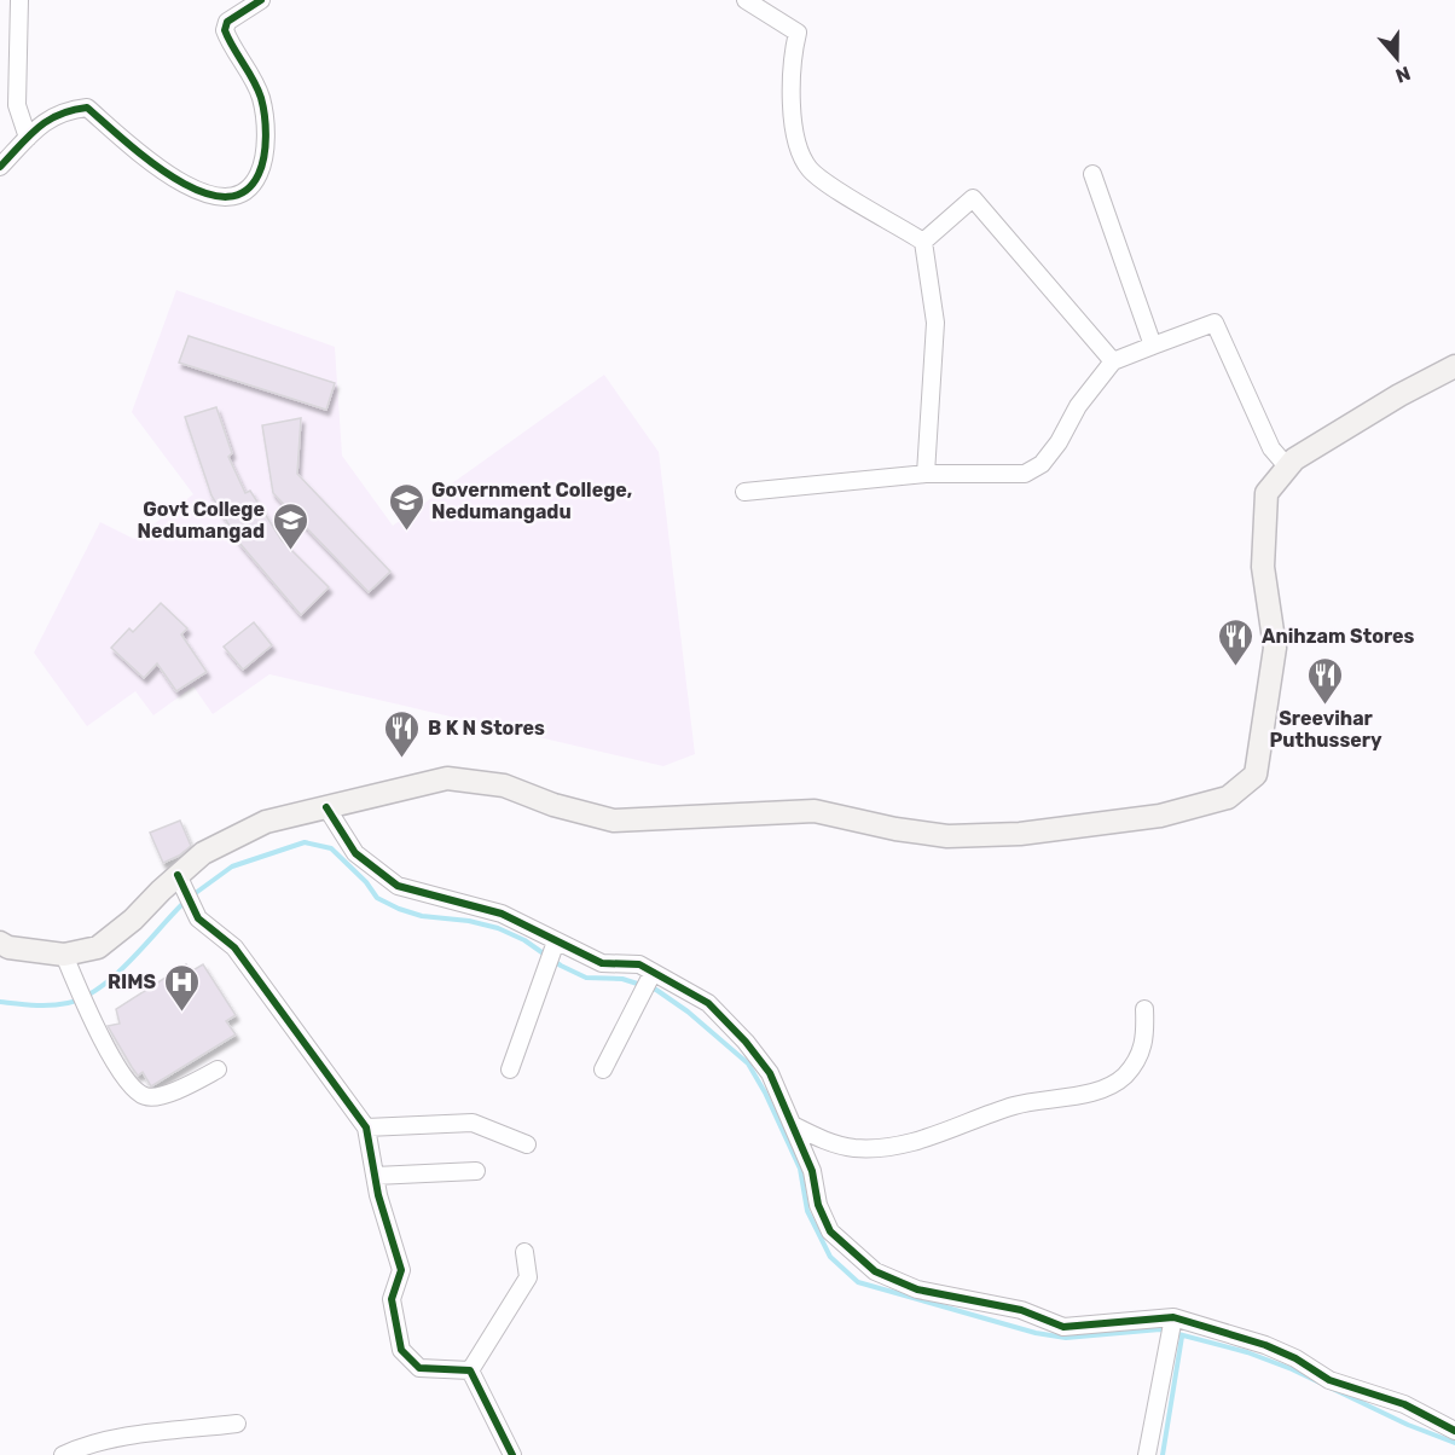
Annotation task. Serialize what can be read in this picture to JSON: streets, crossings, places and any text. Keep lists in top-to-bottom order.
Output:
{
  "places": {
    "school or university": ["Government College, Nedumangadu", "Govt College Nedumangad"],
    "restaurant": ["Anihzam Stores", "Sreevihar Puthussery", "B K N Stores"],
    "hospital": ["RIMS"]
  },
  "north": "bottom"
}
